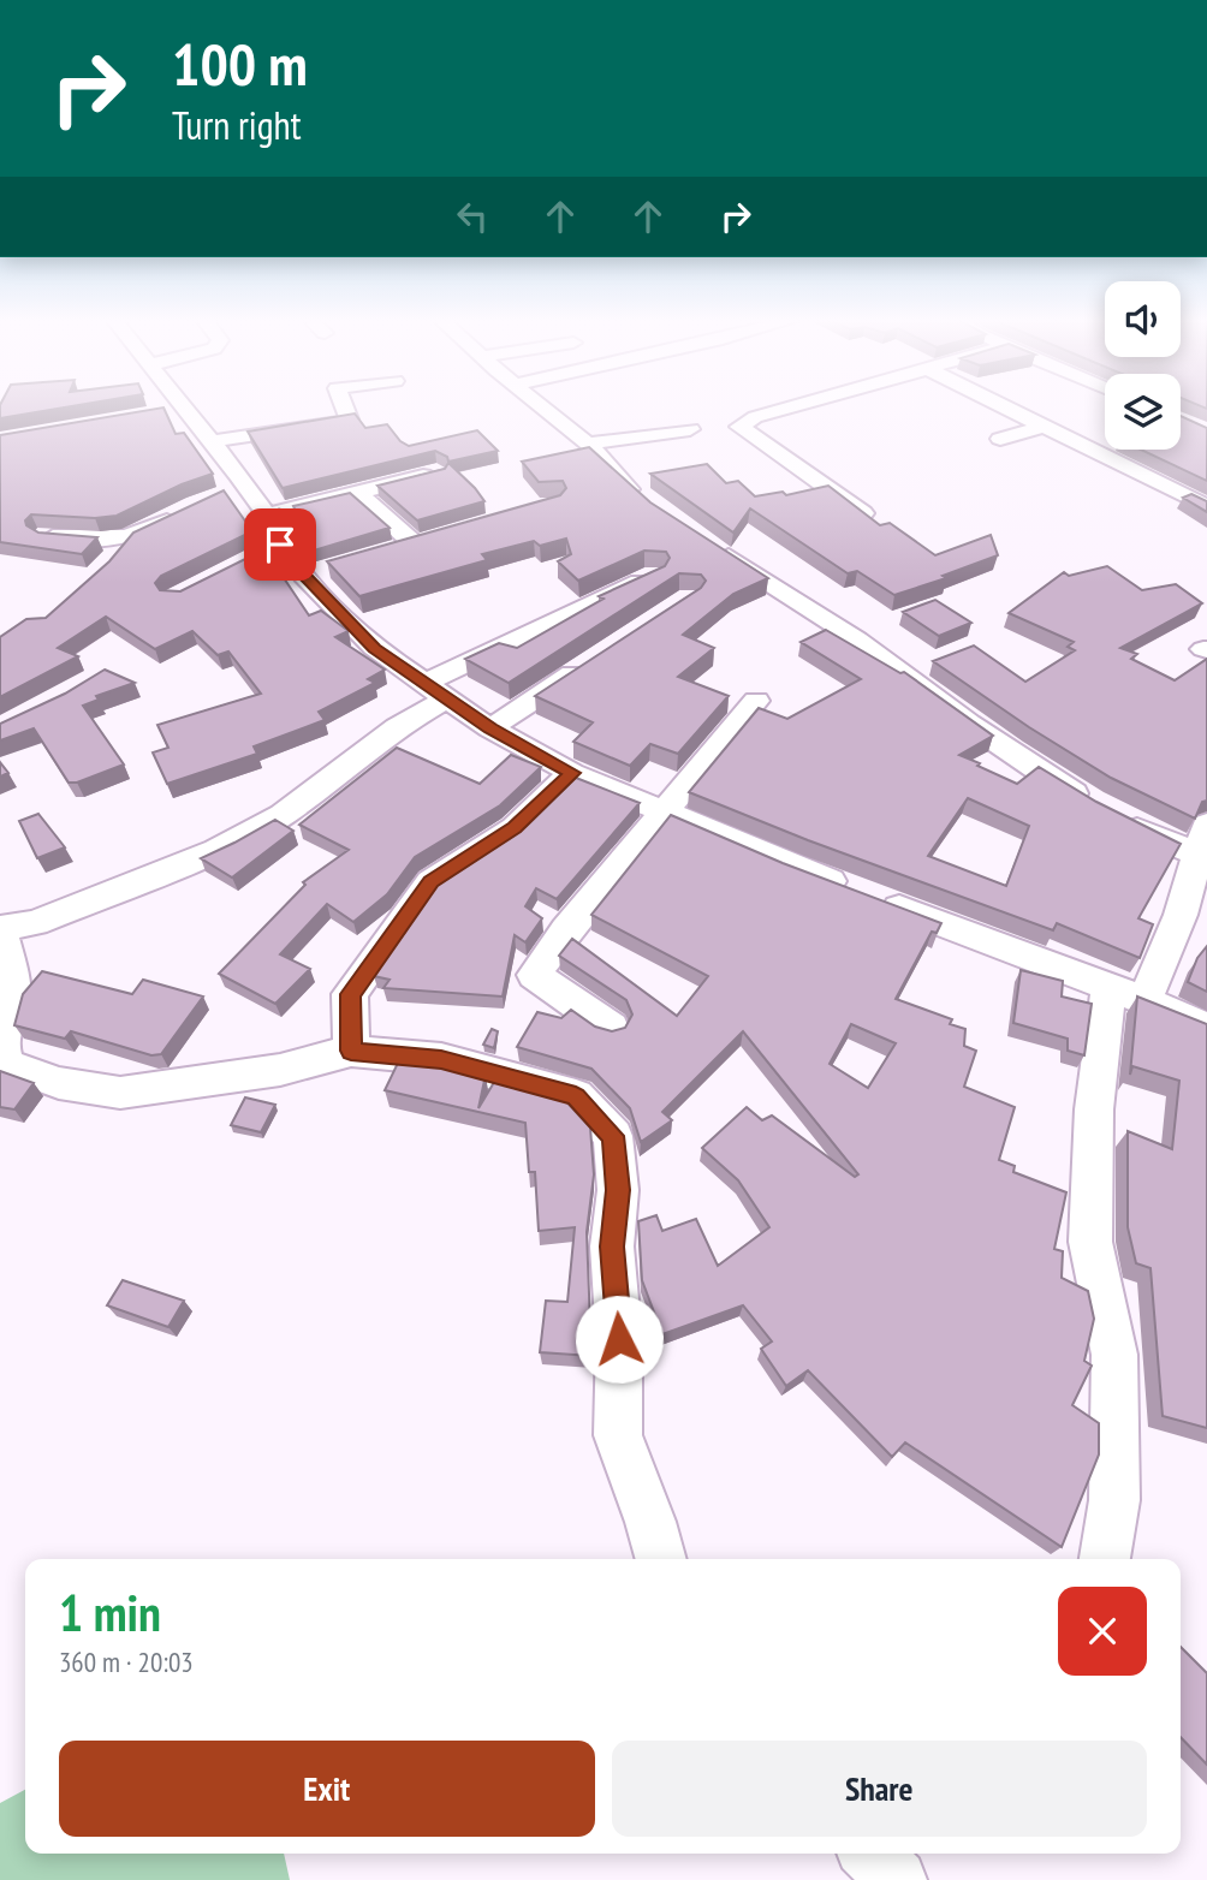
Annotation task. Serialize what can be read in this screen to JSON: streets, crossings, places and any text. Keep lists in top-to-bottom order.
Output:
{
  "page": {
    "turn": ["100 m", "Turn right"],
    "heading": ["1 min", "360 m · 20:03"],
    "buttons": ["Exit", "Share"]
  }
}
